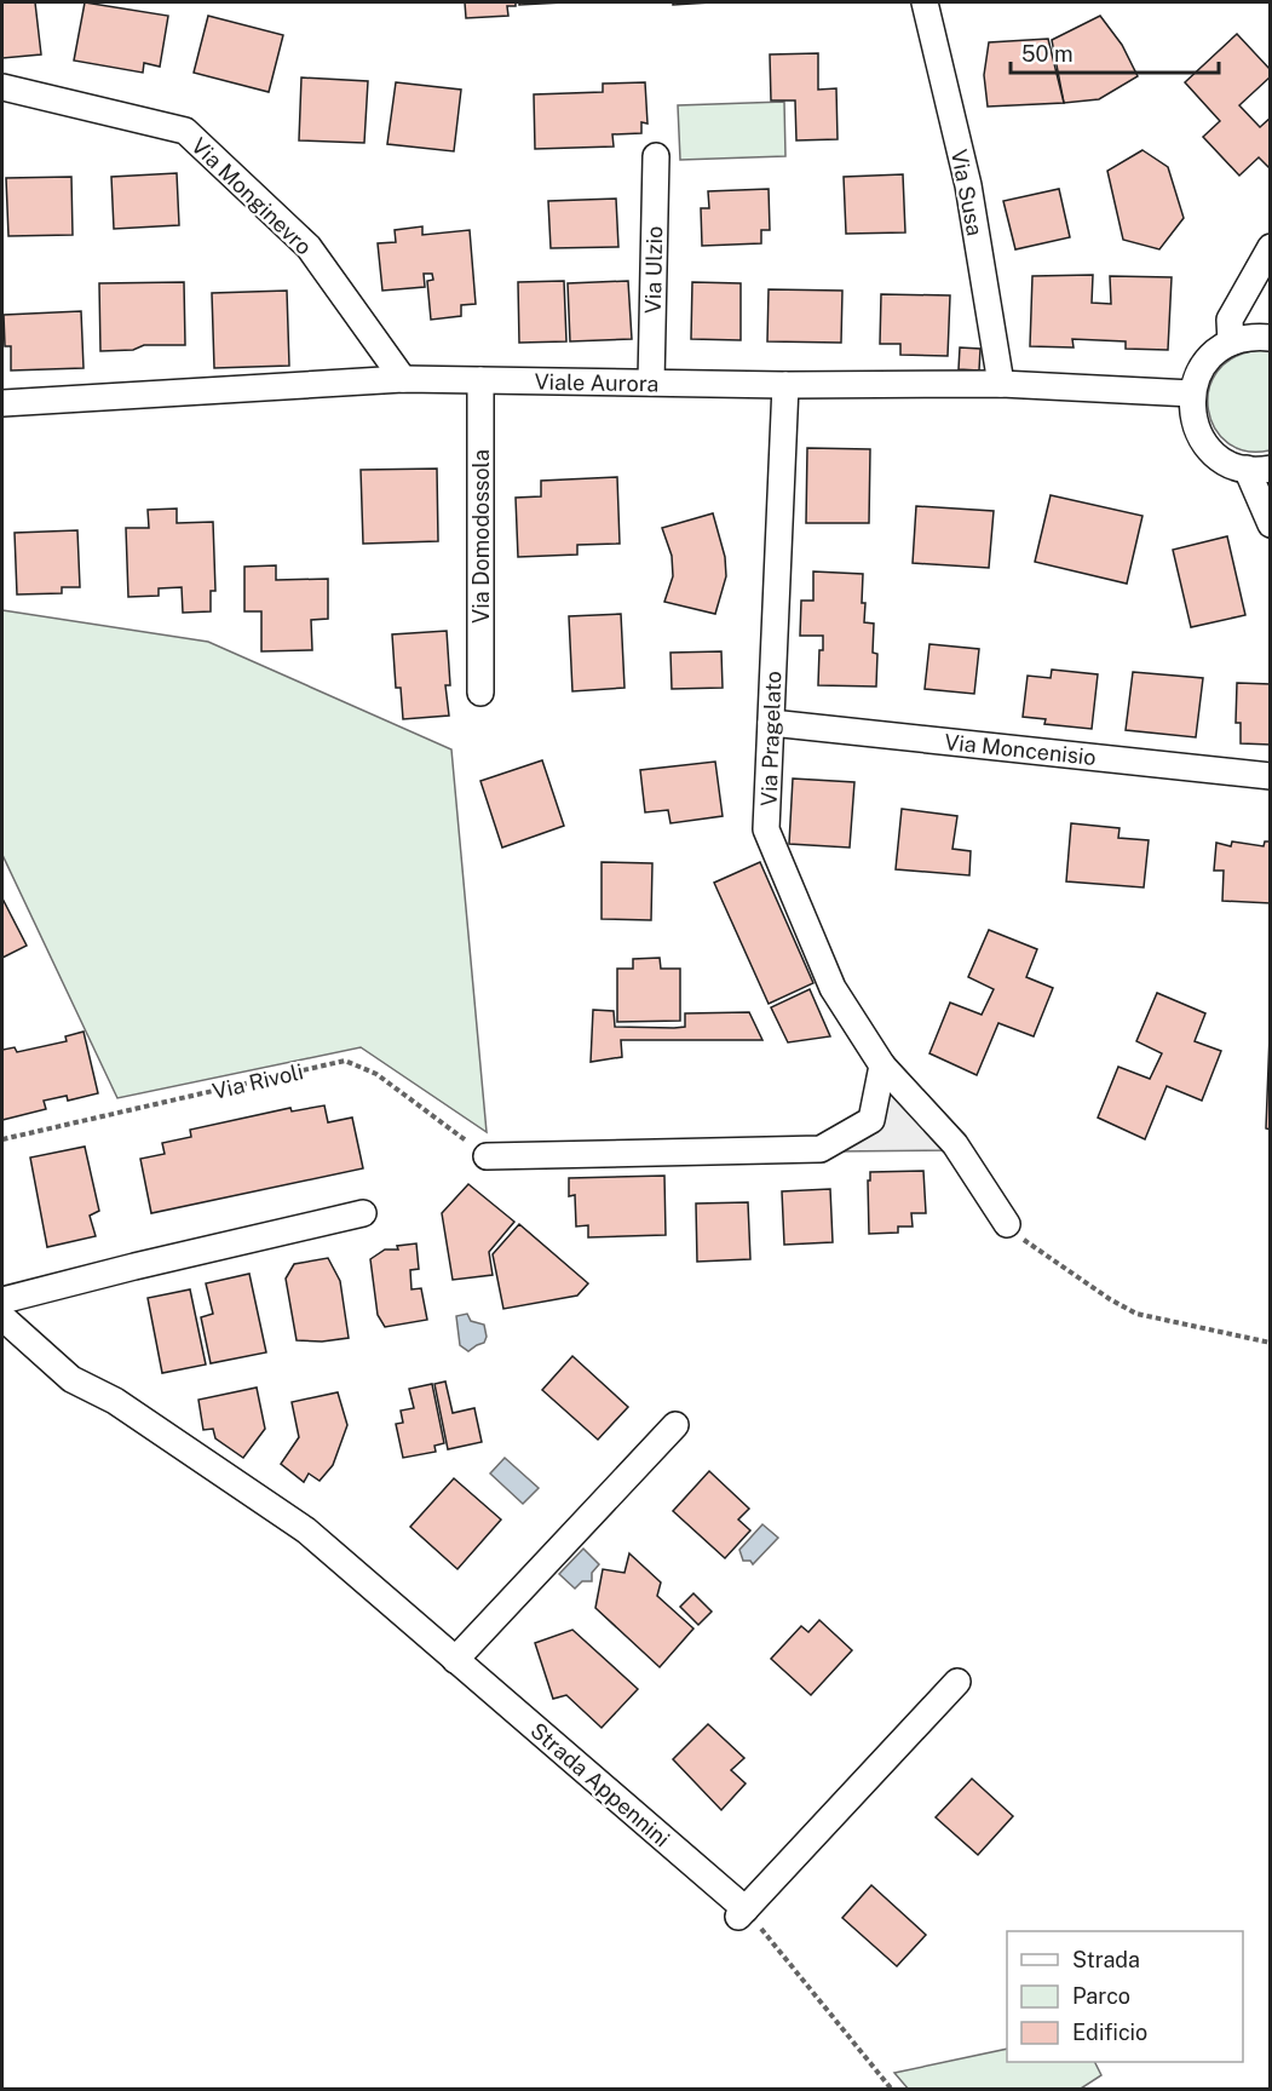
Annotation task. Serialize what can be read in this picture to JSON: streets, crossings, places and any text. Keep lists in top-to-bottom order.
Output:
{
  "streets": {
    "street": [
      "Via Susa",
      "Via Monginevro",
      "Via Ulzio",
      "Viale Aurora",
      "Via Domodossola",
      "Via Pragelato",
      "Via Moncenisio",
      "Strada Appennini"
    ],
    "path": ["Via Rivoli"]
  },
  "crossings": [
    ["Via Susa", "Viale Aurora"],
    ["Via Monginevro", "Viale Aurora"],
    ["Via Ulzio", "Viale Aurora"],
    ["Viale Aurora", "Via Domodossola"],
    ["Viale Aurora", "Via Pragelato"],
    ["Via Pragelato", "Via Moncenisio"]
  ],
  "legend": ["Strada", "Parco", "Edificio"],
  "scale_bar": "50 m"
}
